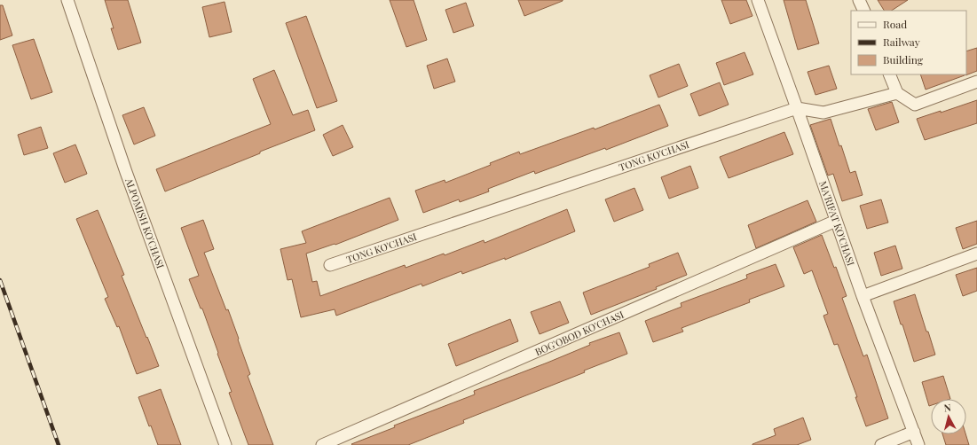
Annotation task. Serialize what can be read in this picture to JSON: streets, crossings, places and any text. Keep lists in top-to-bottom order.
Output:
{
  "streets": {
    "street": [
      "TONG KO'CHASI",
      "ALPOMISH KO'CHASI",
      "MA'RIFAT KO'CHASI",
      "BOG'OBOD KO'CHASI"
    ]
  },
  "crossings": [
    ["TONG KO'CHASI", "MA'RIFAT KO'CHASI"],
    ["MA'RIFAT KO'CHASI", "BOG'OBOD KO'CHASI"]
  ],
  "legend": ["Road", "Railway", "Building"],
  "north": "top"
}
